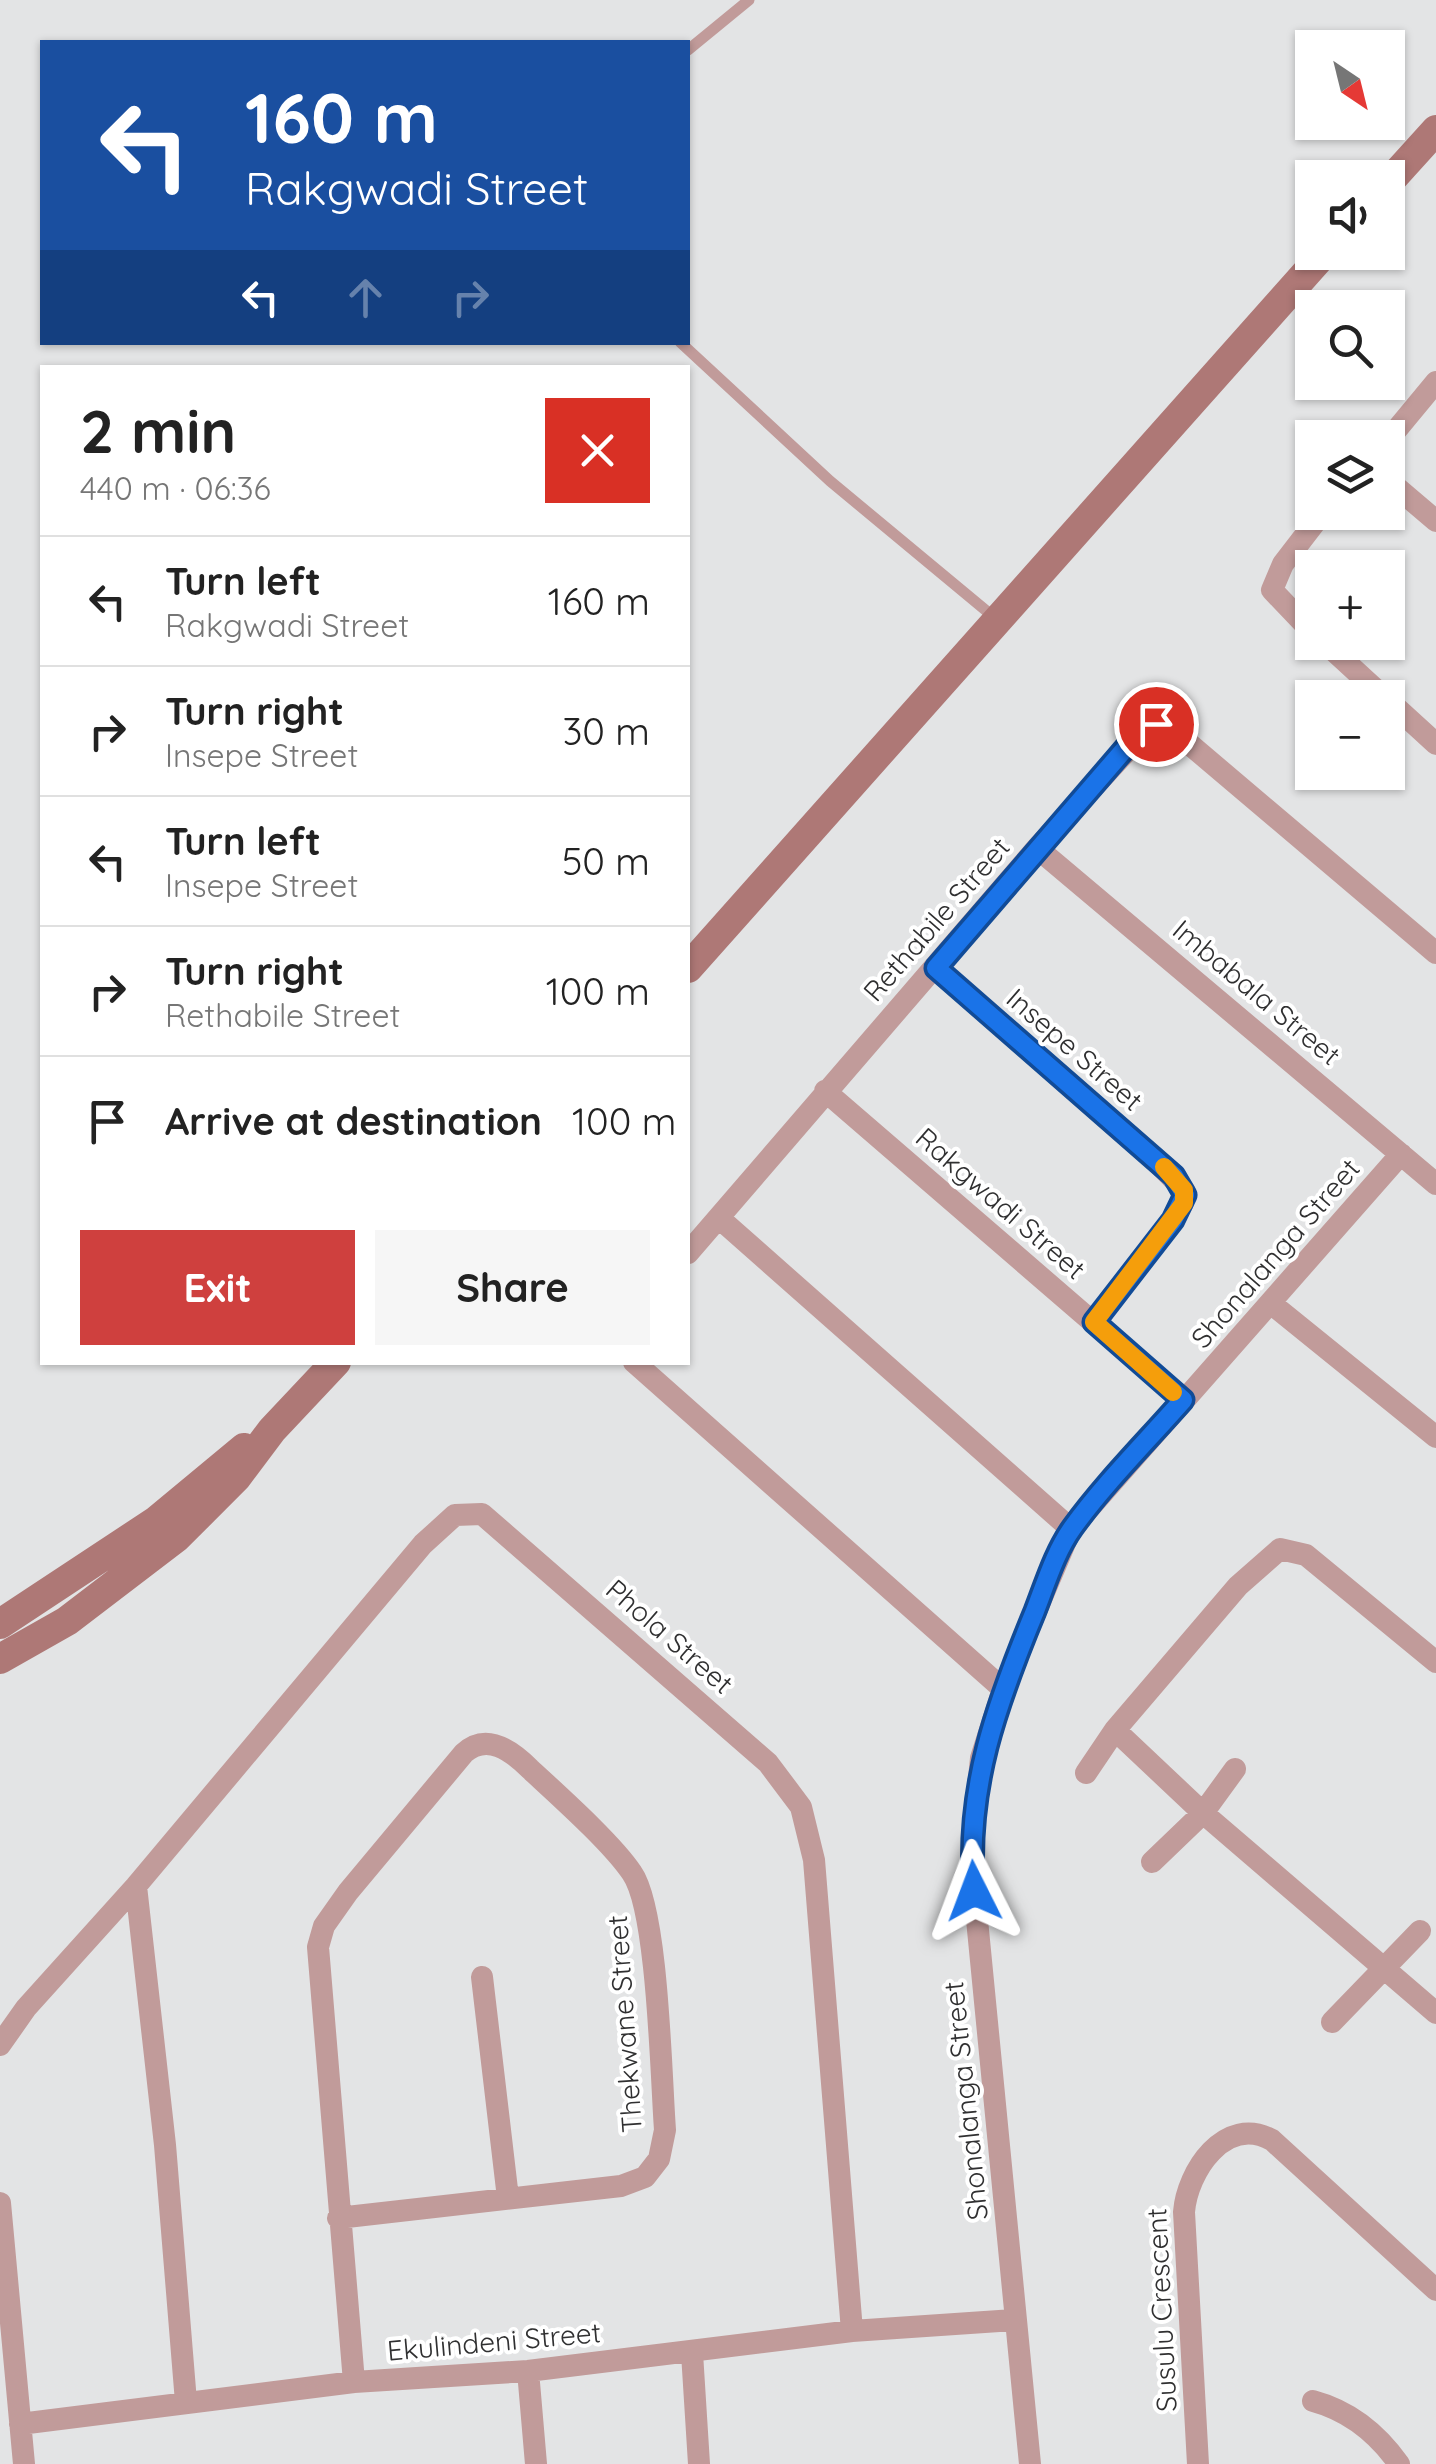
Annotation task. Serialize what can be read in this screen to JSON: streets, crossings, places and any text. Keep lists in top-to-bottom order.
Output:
{
  "streets": {
    "street": [
      "Rethabile Street",
      "Imbabala Street",
      "Insepe Street",
      "Rakgwadi Street",
      "Shonalanga Street",
      "Phola Street",
      "Thekwane Street",
      "Susulu Crescent",
      "Ekulindeni Street"
    ]
  },
  "crossings": [
    ["Rethabile Street", "Imbabala Street"],
    ["Rethabile Street", "Insepe Street"],
    ["Rethabile Street", "Rakgwadi Street"],
    ["Imbabala Street", "Shonalanga Street"],
    ["Insepe Street", "Rakgwadi Street"],
    ["Rakgwadi Street", "Shonalanga Street"],
    ["Shonalanga Street", "Ekulindeni Street"],
    ["Phola Street", "Ekulindeni Street"],
    ["Thekwane Street", "Ekulindeni Street"]
  ],
  "north": "bottom right",
  "page": {
    "map_buttons": ["+", "−"],
    "turn": ["160 m", "Rakgwadi Street"],
    "heading": ["2 min", "440 m · 06:36"],
    "list": [
      {
        "name": "Turn left",
        "note": "Rakgwadi Street",
        "value": "160 m"
      },
      {
        "name": "Turn right",
        "note": "Insepe Street",
        "value": "30 m"
      },
      {
        "name": "Turn left",
        "note": "Insepe Street",
        "value": "50 m"
      },
      {
        "name": "Turn right",
        "note": "Rethabile Street",
        "value": "100 m"
      },
      {
        "name": "Arrive at destination",
        "value": "100 m"
      }
    ],
    "buttons": ["Exit", "Share"]
  }
}
